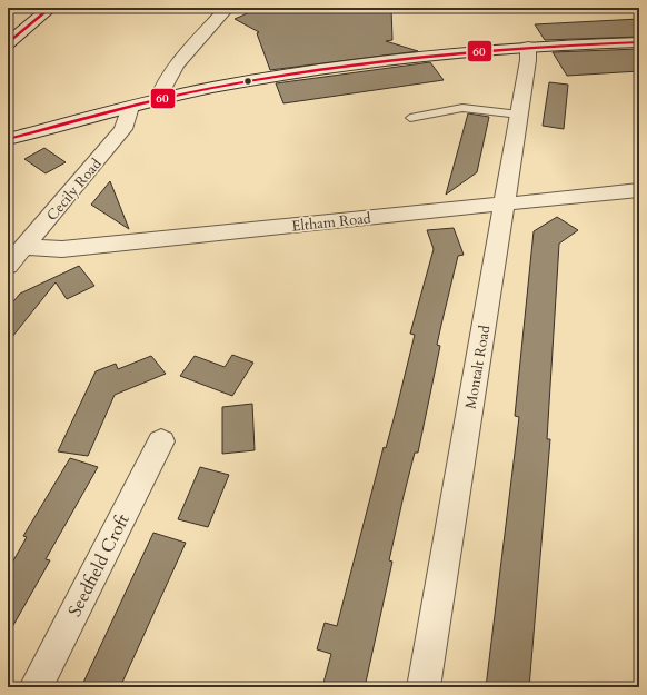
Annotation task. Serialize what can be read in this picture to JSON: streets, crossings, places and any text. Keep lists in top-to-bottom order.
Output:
{
  "streets": {
    "street": [
      "Cecily Road",
      "Eltham Road",
      "Montalt Road",
      "Seedfield Croft"
    ]
  },
  "crossings": [
    ["Cecily Road", "Eltham Road"],
    ["Eltham Road", "Montalt Road"]
  ],
  "lines": ["transit line 60"]
}
